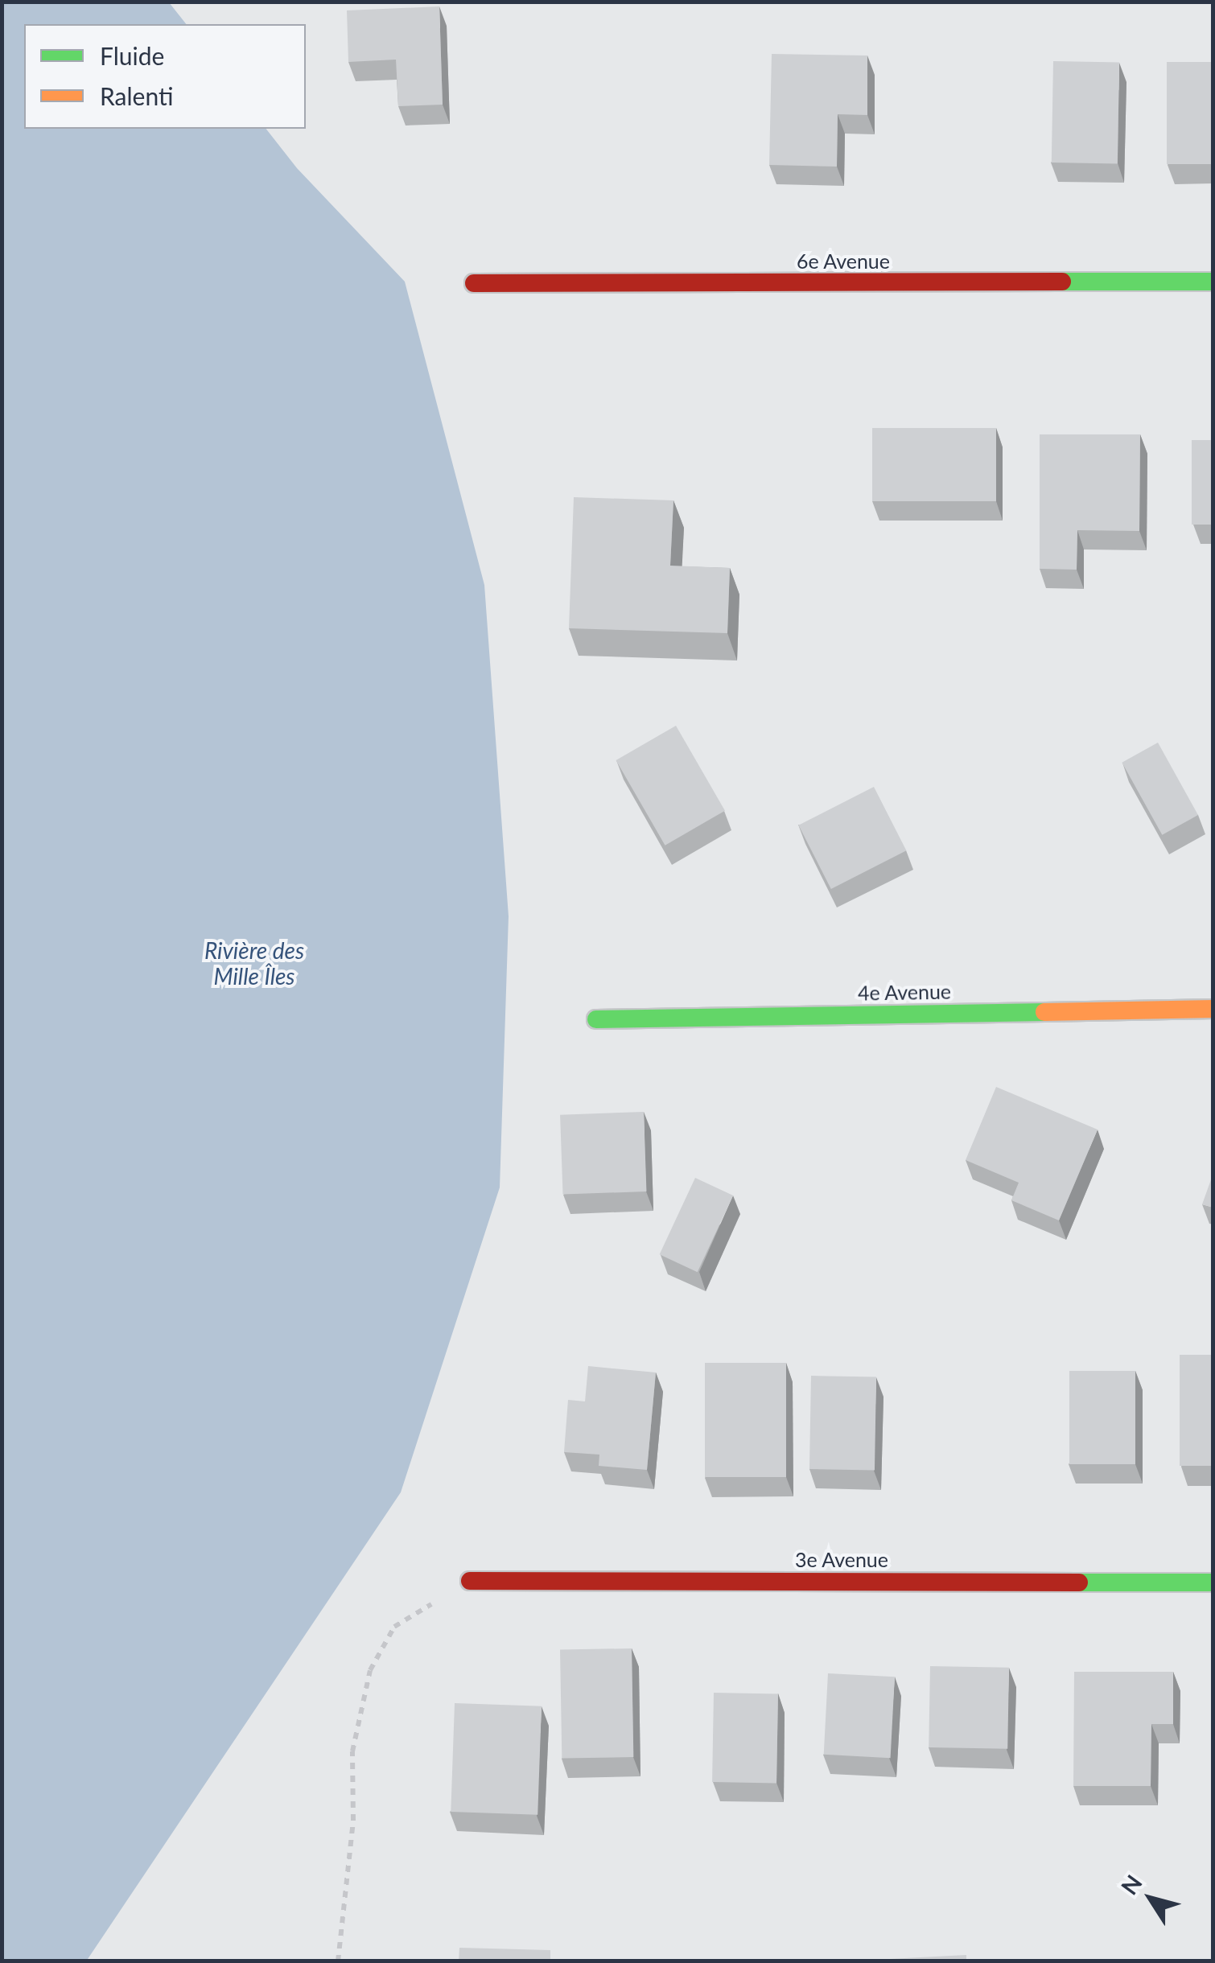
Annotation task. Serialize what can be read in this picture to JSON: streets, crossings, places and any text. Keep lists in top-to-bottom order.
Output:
{
  "streets": {
    "street": ["6e Avenue", "4e Avenue", "3e Avenue"]
  },
  "water": ["Rivière des Mille Îles"],
  "legend": ["Fluide", "Ralenti"],
  "north": "top left"
}
